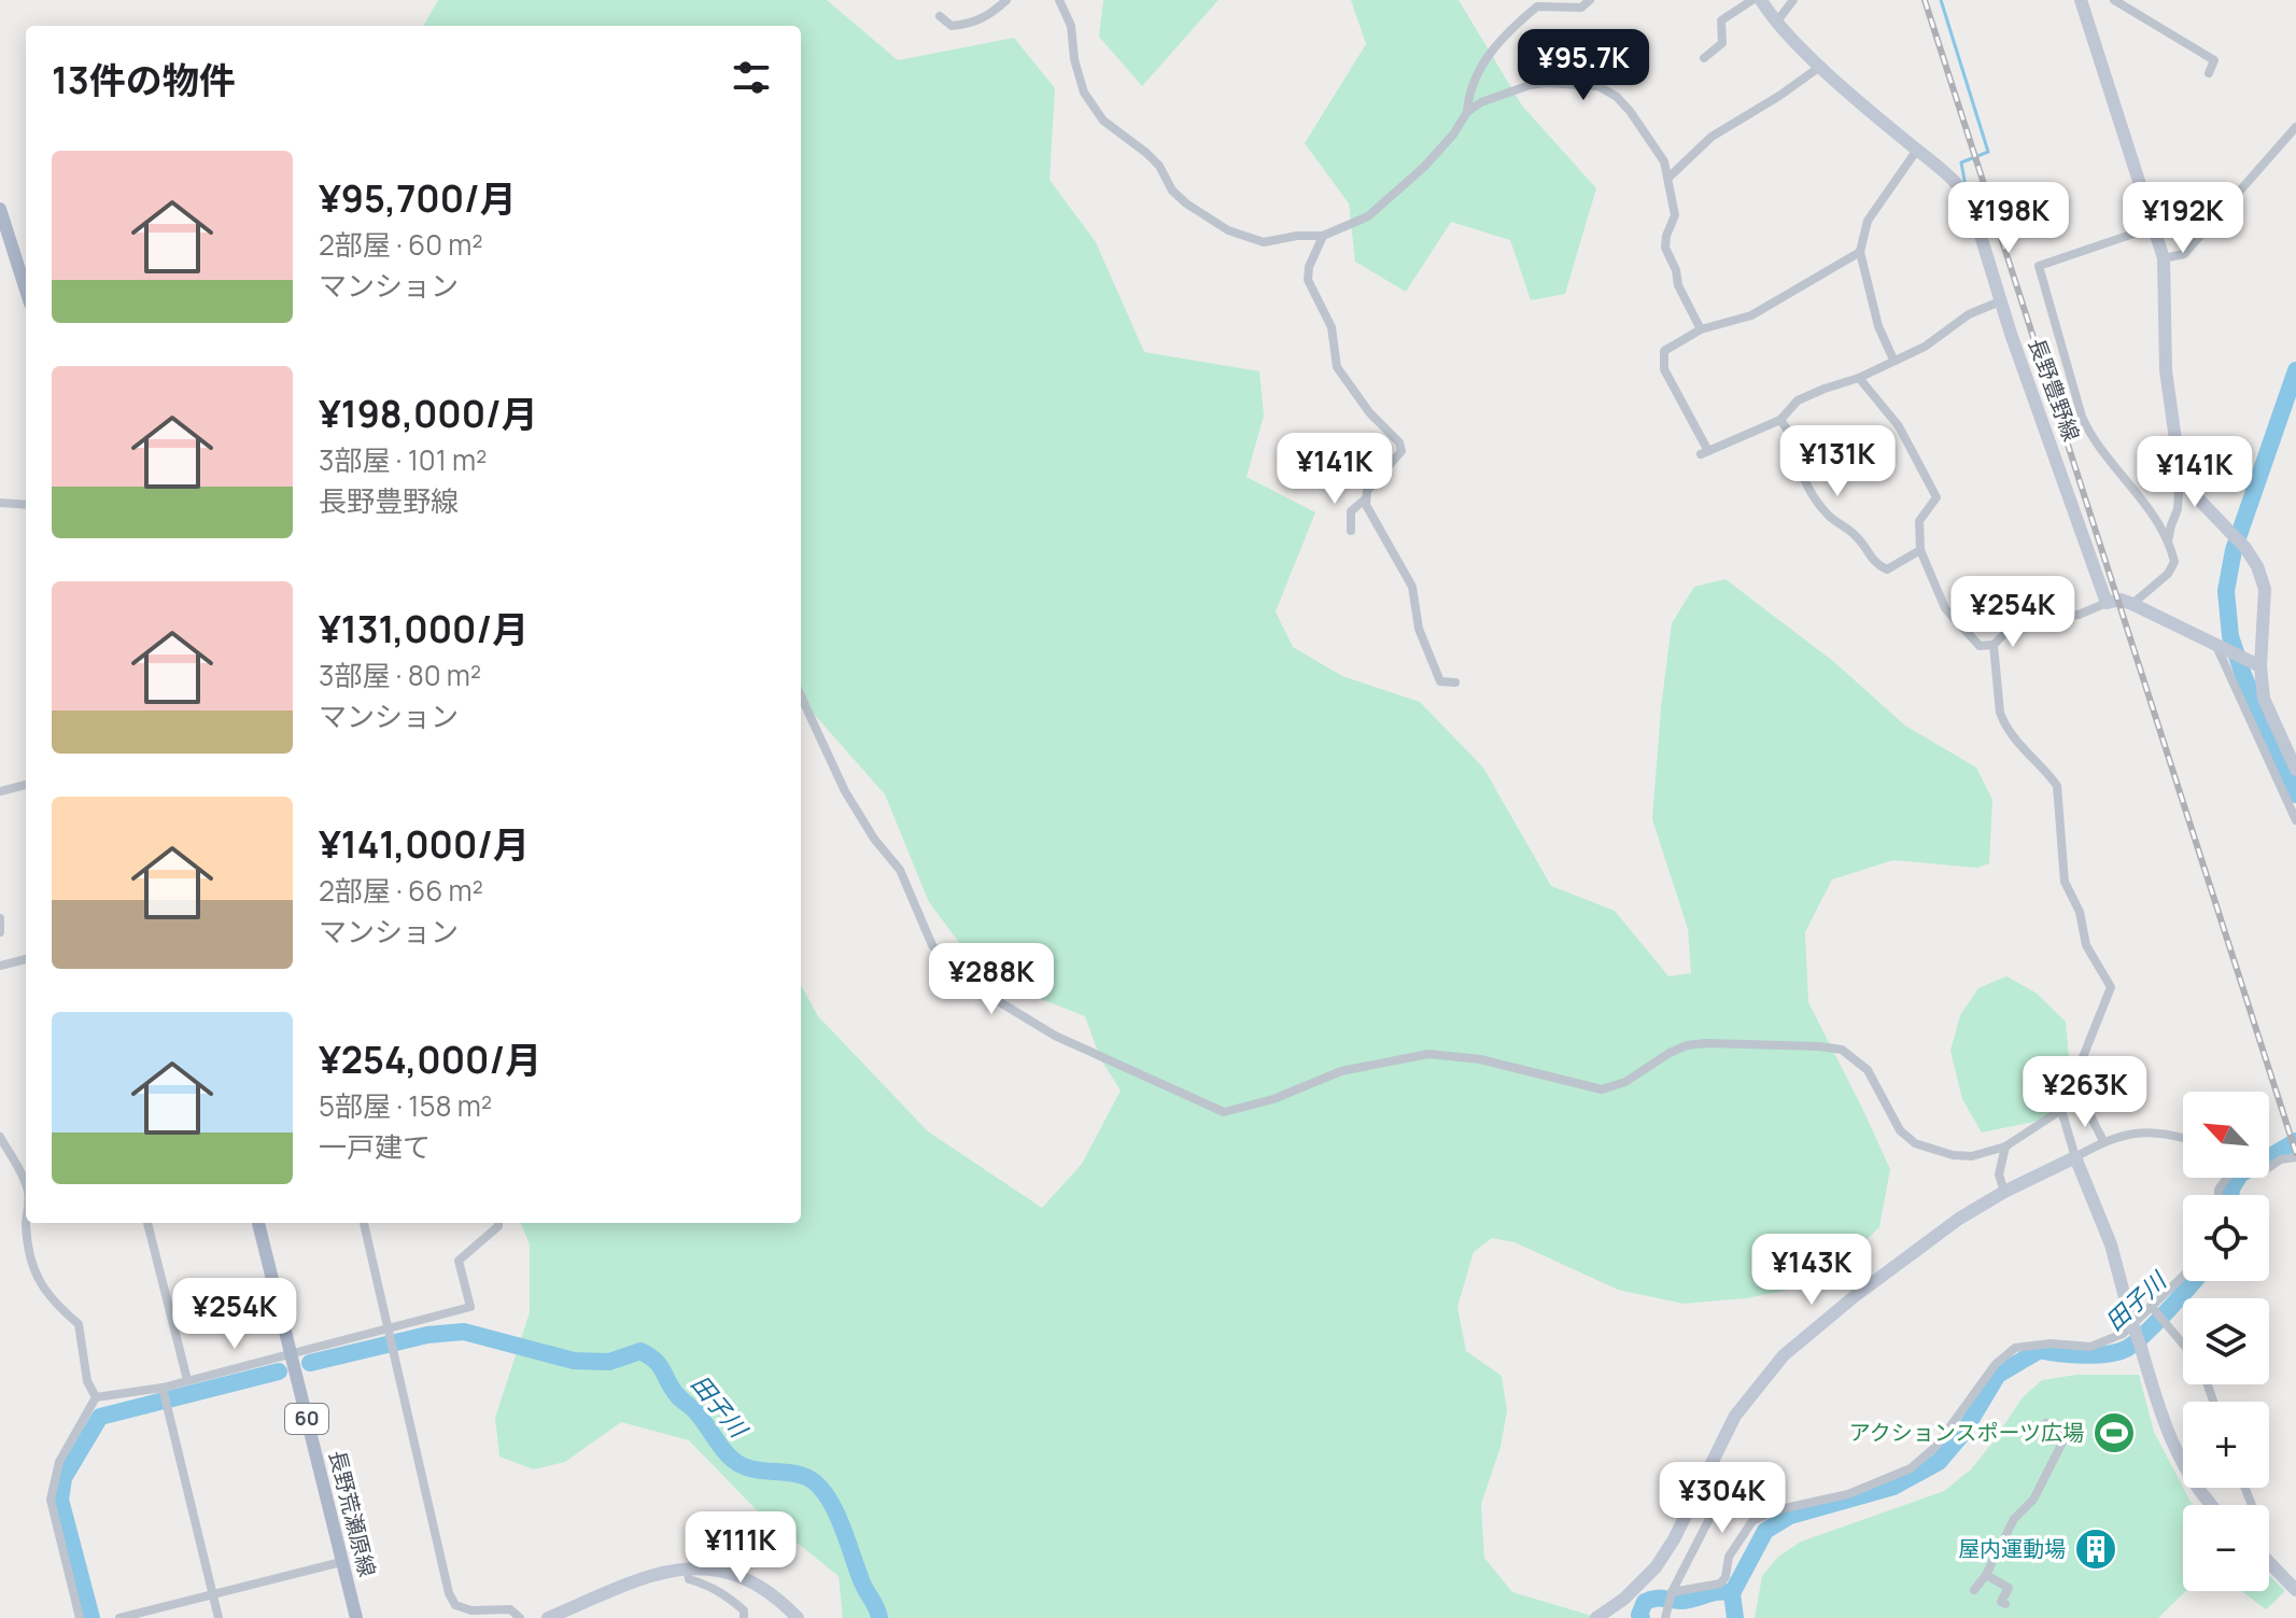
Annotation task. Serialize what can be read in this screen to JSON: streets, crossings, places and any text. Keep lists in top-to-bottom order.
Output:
{
  "streets": {
    "main road": ["60", "長野荒瀬原線"],
    "street": ["長野豊野線"]
  },
  "water": ["田子川"],
  "places": {
    "sports": ["アクションスポーツ広場"],
    "building": ["屋内運動場"]
  },
  "north": "top left",
  "page": {
    "heading": "13件の物件",
    "price": [
      "¥95.7K",
      "¥198K",
      "¥192K",
      "¥131K",
      "¥141K",
      "¥141K",
      "¥254K",
      "¥288K",
      "¥263K",
      "¥143K",
      "¥254K",
      "¥304K",
      "¥111K"
    ],
    "list": [
      {
        "name": "¥95,700/月",
        "note": "2部屋 · 60 m² · マンション"
      },
      {
        "name": "¥198,000/月",
        "note": "3部屋 · 101 m² · 長野豊野線"
      },
      {
        "name": "¥131,000/月",
        "note": "3部屋 · 80 m² · マンション"
      },
      {
        "name": "¥141,000/月",
        "note": "2部屋 · 66 m² · マンション"
      },
      {
        "name": "¥254,000/月",
        "note": "5部屋 · 158 m² · 一戸建て"
      }
    ],
    "map_buttons": ["+", "−"]
  }
}
